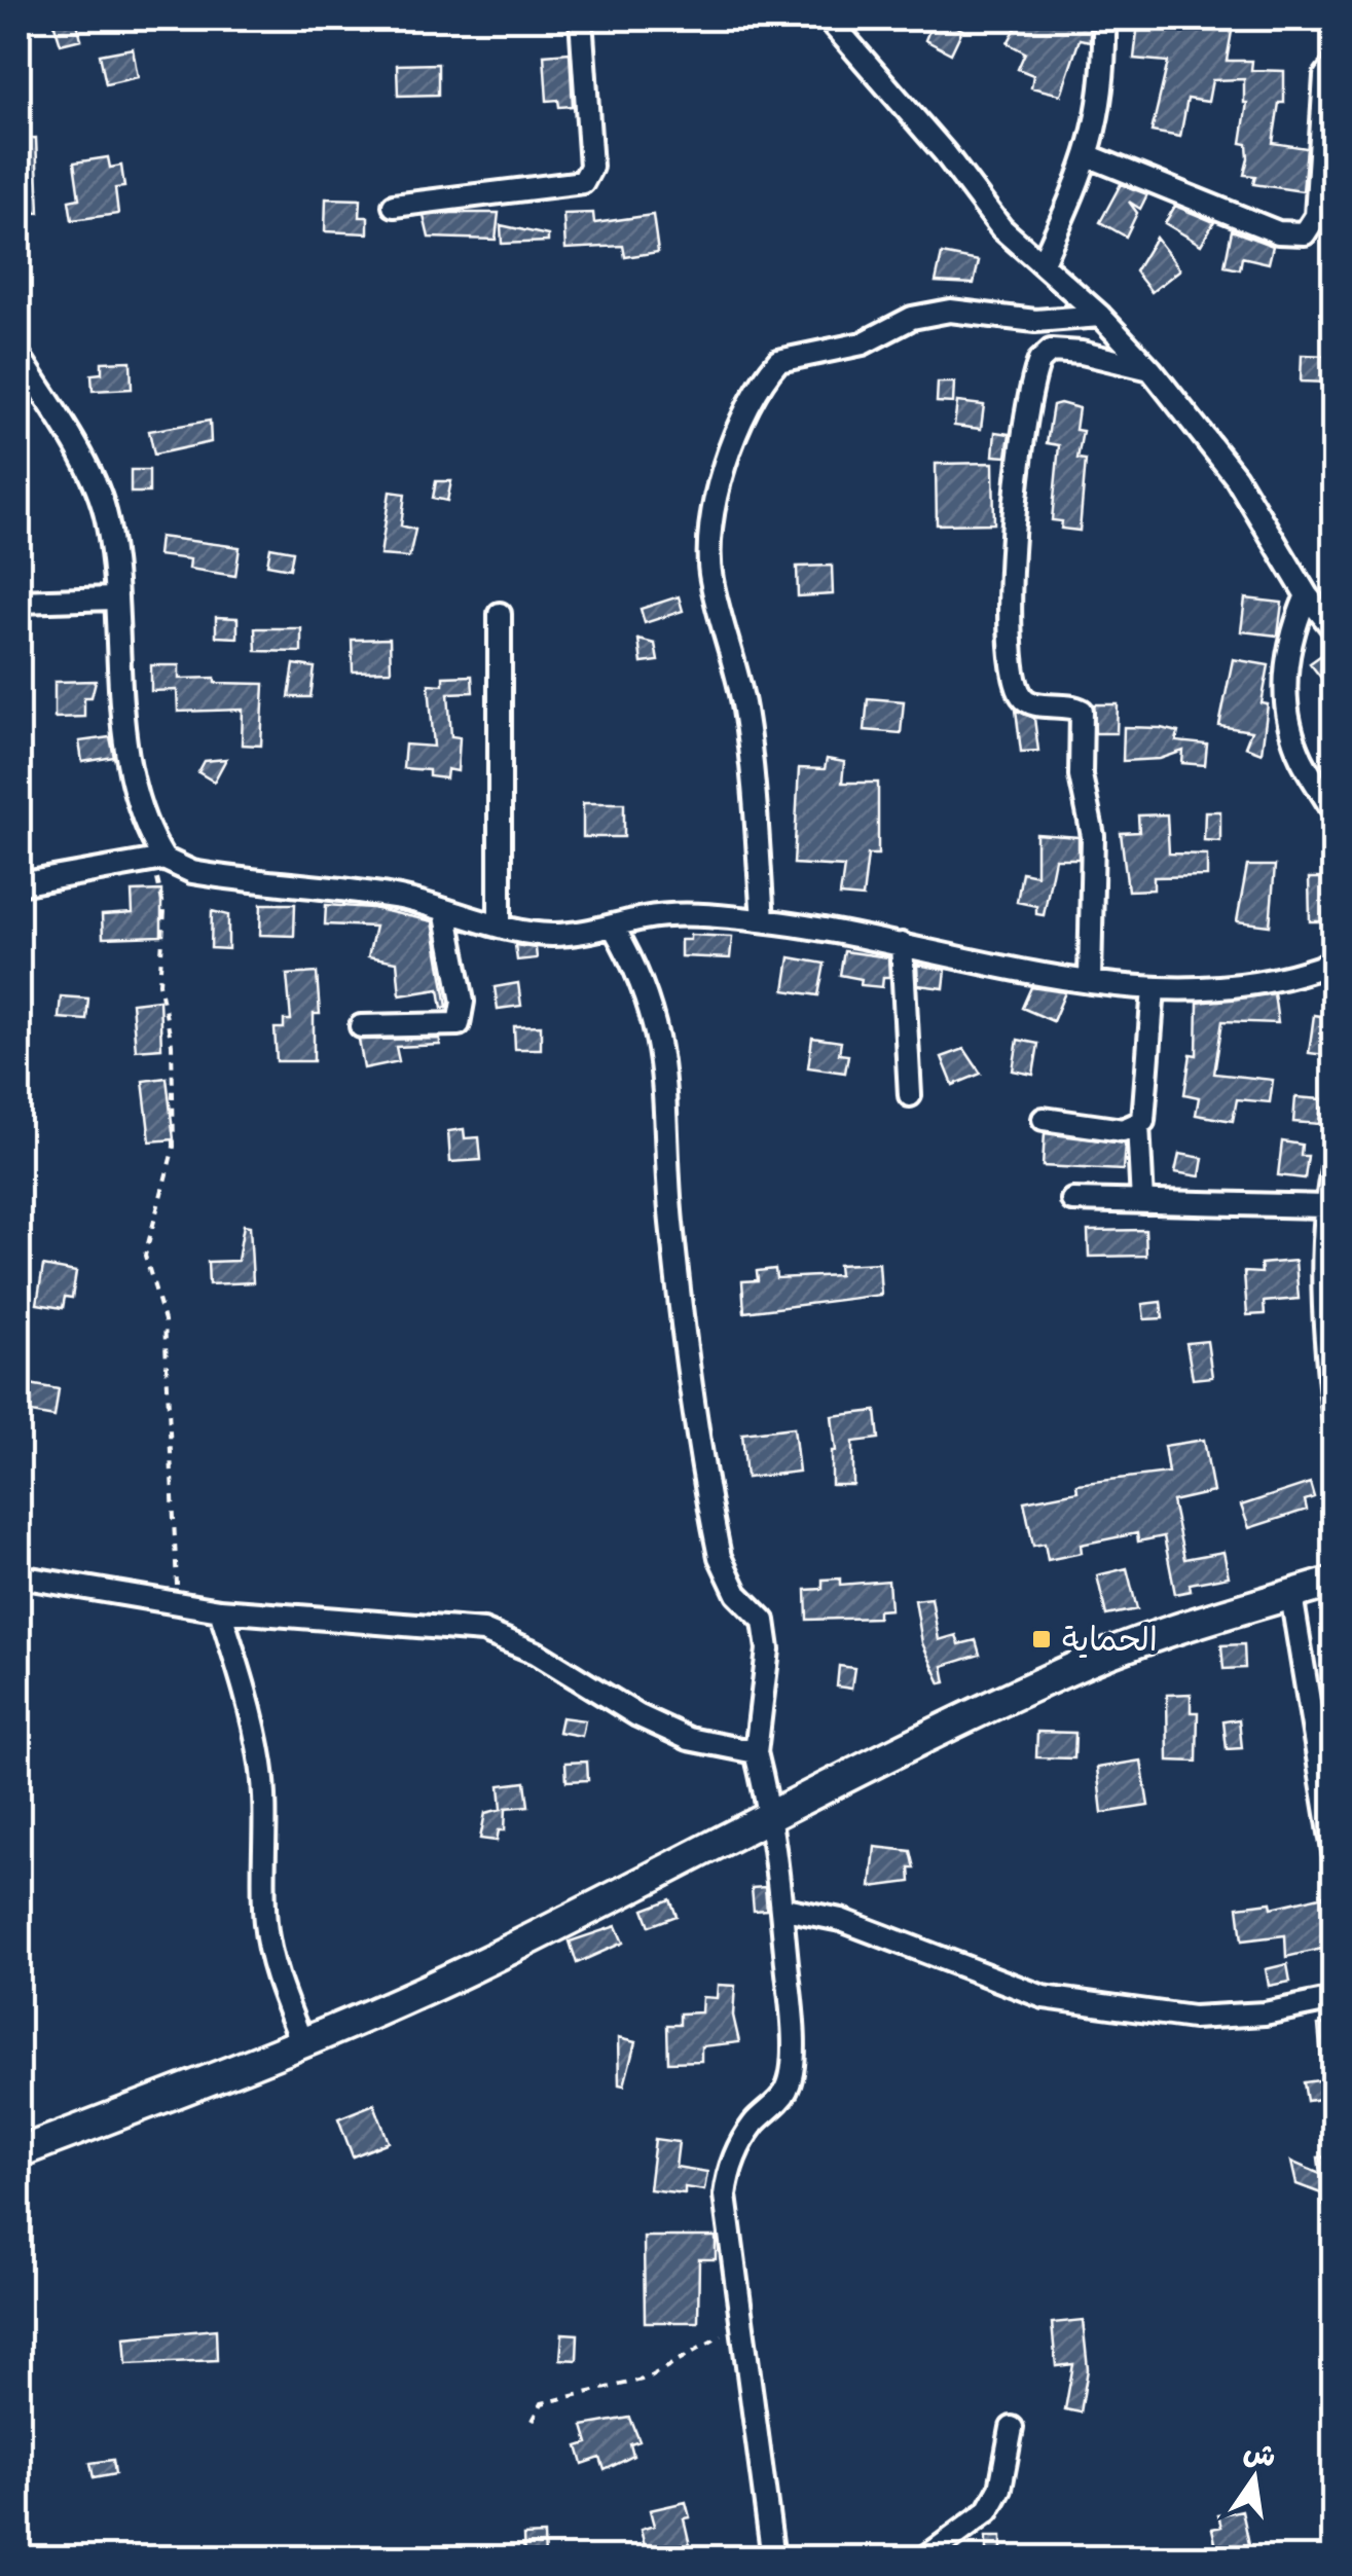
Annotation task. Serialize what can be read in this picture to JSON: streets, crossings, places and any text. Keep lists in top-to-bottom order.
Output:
{
  "places": {
    "transit": ["الحماية"]
  },
  "north": "top"
}
